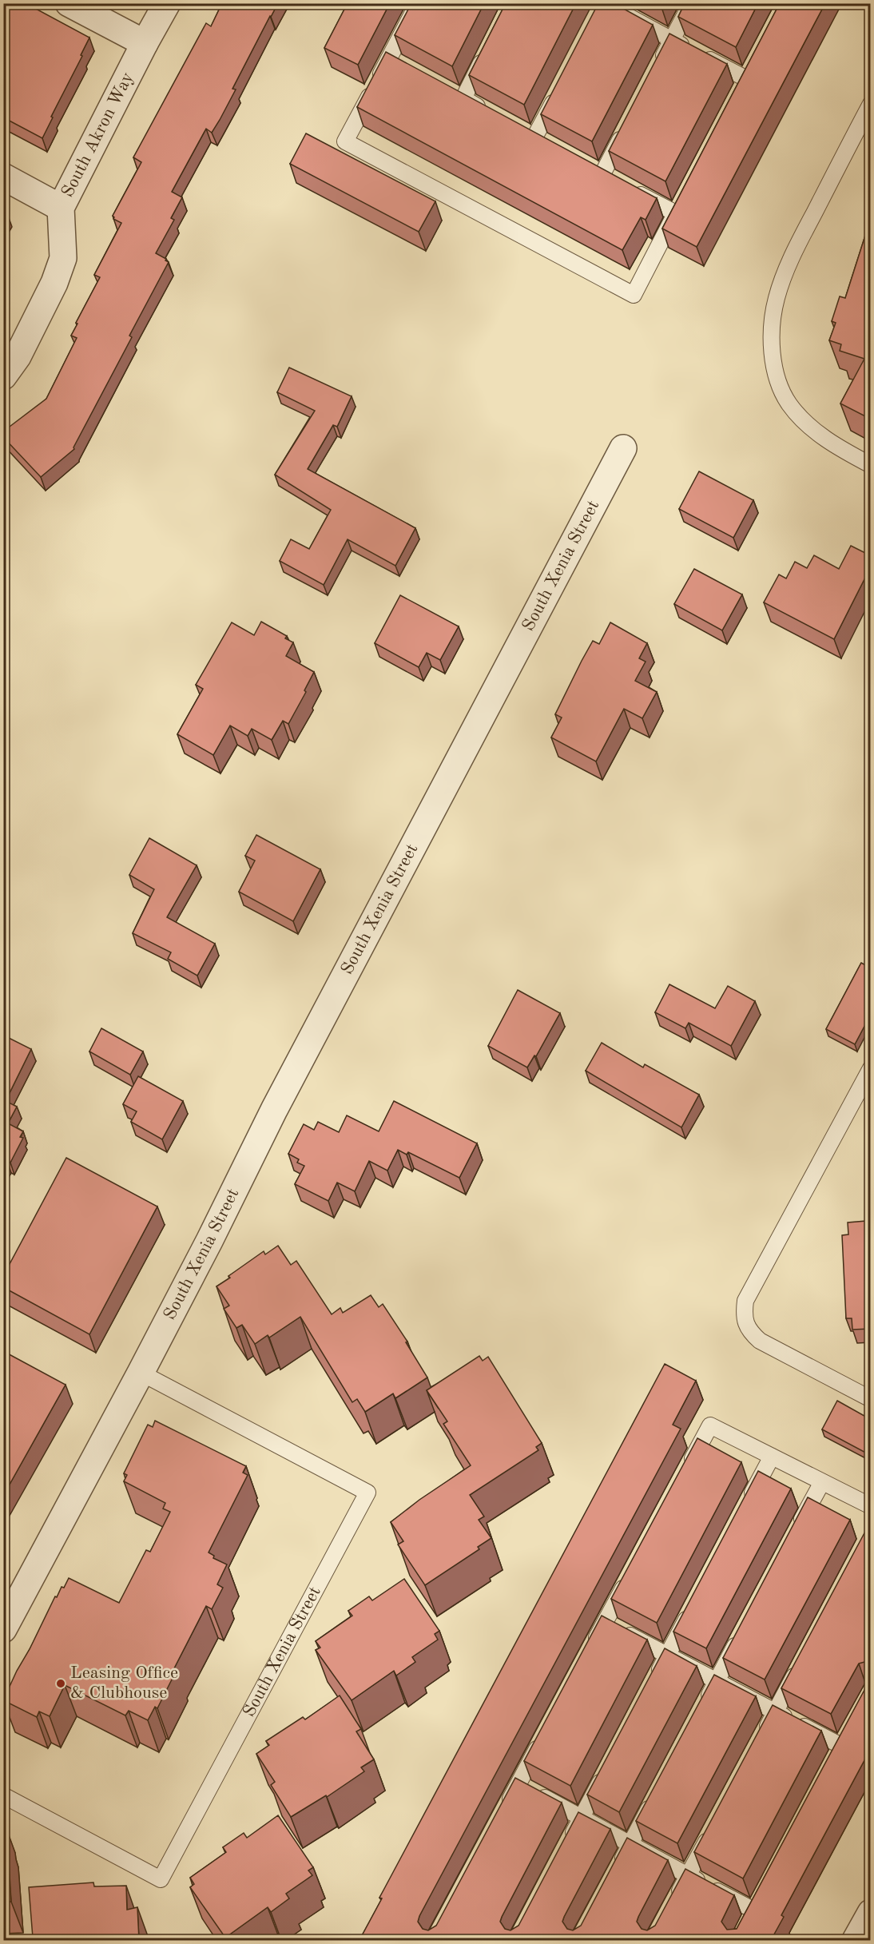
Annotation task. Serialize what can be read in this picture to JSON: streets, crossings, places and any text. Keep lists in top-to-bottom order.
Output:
{
  "streets": {
    "street": ["South Akron Way", "South Xenia Street"]
  },
  "places": ["Leasing Office & Clubhouse"]
}
